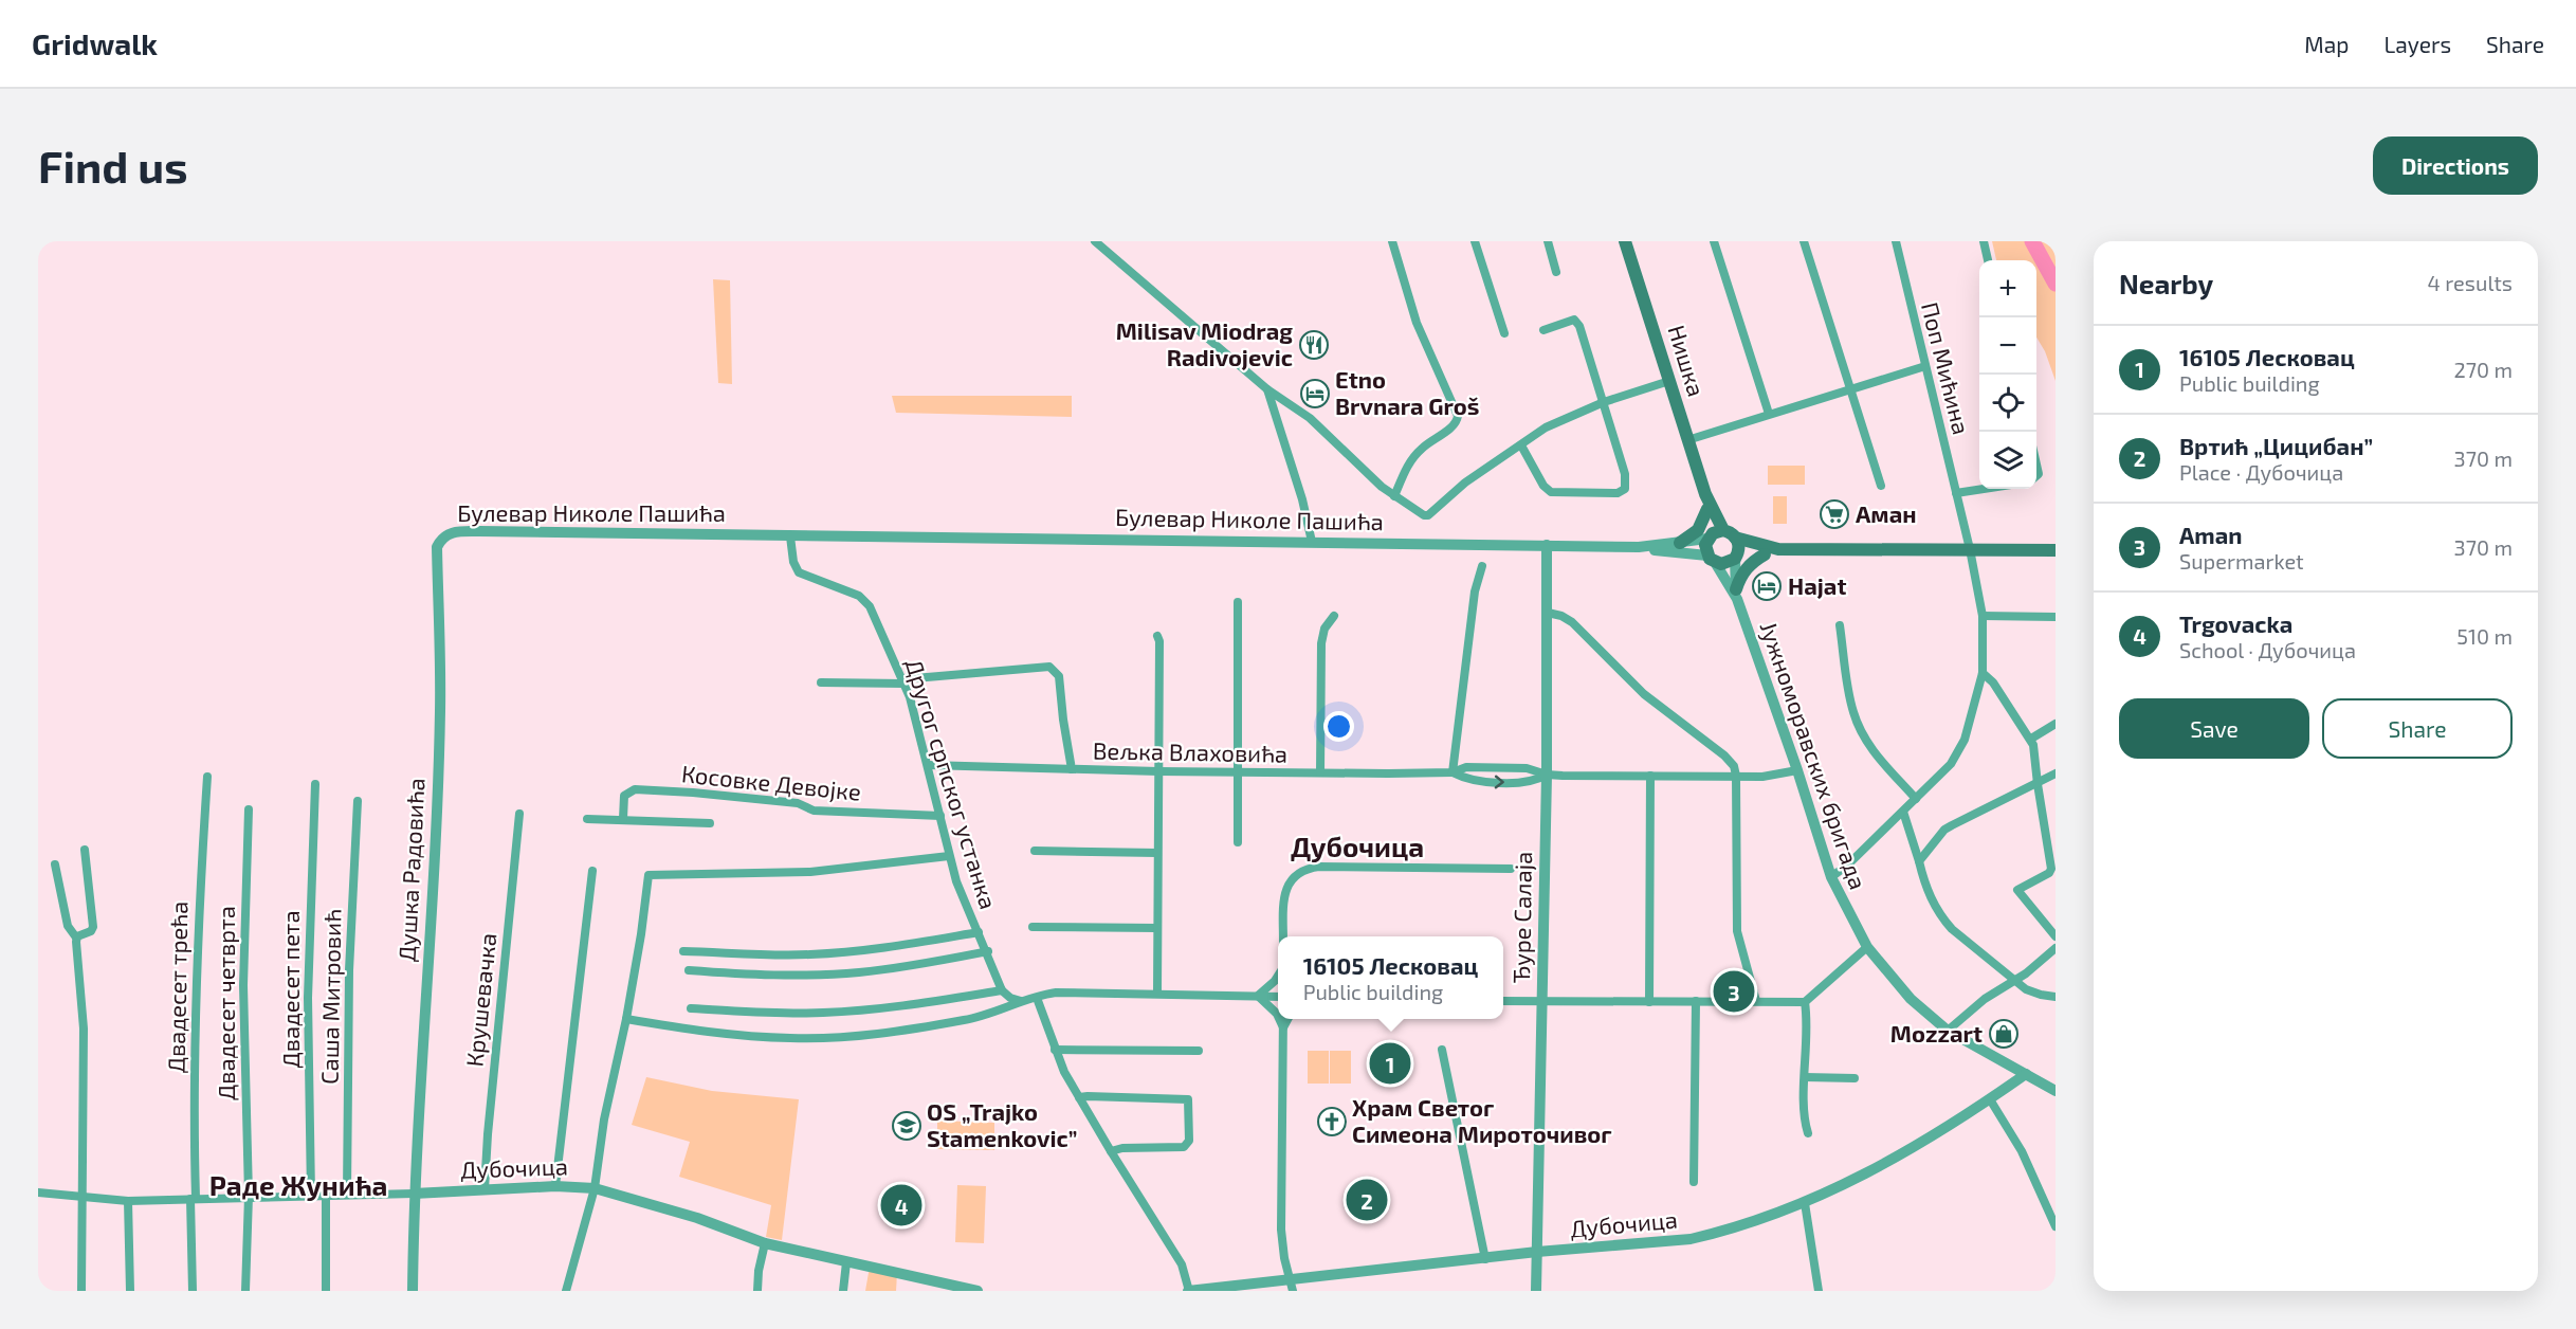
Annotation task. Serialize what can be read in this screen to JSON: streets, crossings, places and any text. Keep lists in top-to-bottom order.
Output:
{
  "streets": {
    "main road": ["Нишка", "Булевар Николе Пашића"],
    "street": [
      "Поп Мићина",
      "Вељка Влаховића",
      "Јужноморавских бригада",
      "Косовке Девојке",
      "Другог српског устанка",
      "Душка Радовића",
      "Ђуре Салаја",
      "Двадесет трећа",
      "Двадесет пета",
      "Саша Митровић",
      "Крушевачка",
      "Двадесет четврта",
      "Дубочица"
    ]
  },
  "crossings": [
    ["Поп Мићина", "Булевар Николе Пашића"],
    ["Поп Мићина", "Јужноморавских бригада"],
    ["Булевар Николе Пашића", "Јужноморавских бригада"],
    ["Булевар Николе Пашића", "Другог српског устанка"],
    ["Булевар Николе Пашића", "Душка Радовића"],
    ["Булевар Николе Пашића", "Ђуре Салаја"],
    ["Вељка Влаховића", "Јужноморавских бригада"],
    ["Вељка Влаховића", "Другог српског устанка"],
    ["Вељка Влаховића", "Ђуре Салаја"],
    ["Јужноморавских бригада", "Дубочица"],
    ["Косовке Девојке", "Другог српског устанка"],
    ["Душка Радовића", "Дубочица"],
    ["Ђуре Салаја", "Дубочица"],
    ["Двадесет трећа", "Дубочица"],
    ["Двадесет пета", "Дубочица"],
    ["Саша Митровић", "Дубочица"],
    ["Крушевачка", "Дубочица"],
    ["Двадесет четврта", "Дубочица"]
  ],
  "districts": ["Дубочица", "Раде Жунића"],
  "places": {
    "restaurant": ["Milisav Miodrag Radivojevic"],
    "hotel": ["Etno Brvnara Groš", "Hajat"],
    "supermarket": ["Аман"],
    "shop": ["Mozzart"],
    "church": ["Храм Светог Симеона Мироточивог"],
    "school or university": ["OS „Trajko Stamenkovic”"]
  },
  "page": {
    "header": "Gridwalk",
    "nav": ["Map", "Layers", "Share"],
    "buttons": [
      "Directions",
      ["Save", "Share"]
    ],
    "title": "Find us",
    "heading": ["Nearby", "4 results"],
    "map_buttons": ["+", "−"],
    "list": [
      {
        "mark": "1",
        "name": "16105 Лесковац",
        "note": "Public building",
        "value": "270 m"
      },
      {
        "mark": "2",
        "name": "Вртић „Цицибан”",
        "note": "Place · Дубочица",
        "value": "370 m"
      },
      {
        "mark": "3",
        "name": "Aman",
        "note": "Supermarket",
        "value": "370 m"
      },
      {
        "mark": "4",
        "name": "Trgovacka",
        "note": "School · Дубочица",
        "value": "510 m"
      }
    ],
    "popup": ["16105 Лесковац", "Public building"],
    "pins": [
      "3",
      "1",
      "2",
      "4"
    ]
  }
}
